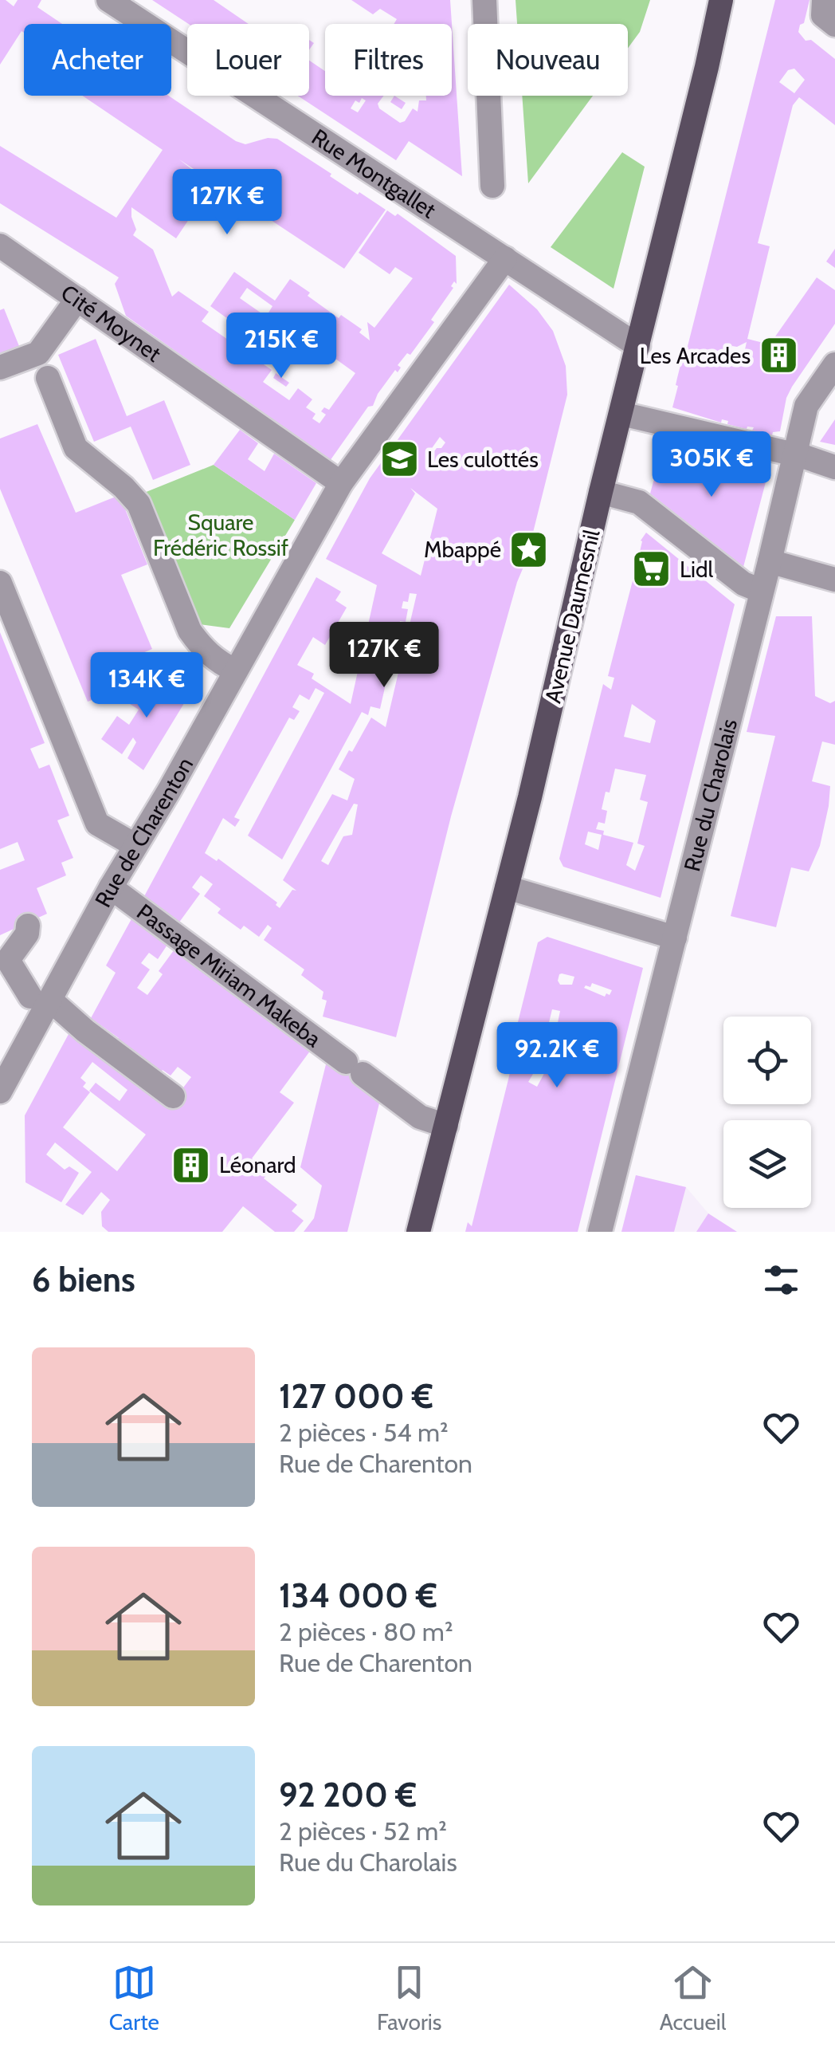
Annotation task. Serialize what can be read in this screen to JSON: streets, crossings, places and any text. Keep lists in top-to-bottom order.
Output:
{
  "streets": {
    "main road": ["Avenue Daumesnil"],
    "street": [
      "Rue Montgallet",
      "Cité Moynet",
      "Rue du Charolais",
      "Rue de Charenton",
      "Passage Miriam Makeba"
    ]
  },
  "crossings": [
    ["Rue Montgallet", "Avenue Daumesnil"],
    ["Rue Montgallet", "Rue de Charenton"],
    ["Cité Moynet", "Rue de Charenton"],
    ["Avenue Daumesnil", "Passage Miriam Makeba"],
    ["Rue de Charenton", "Passage Miriam Makeba"]
  ],
  "parks": ["Square Frédéric Rossif"],
  "places": {
    "building": ["Les Arcades", "Léonard"],
    "school or university": ["Les culottés"],
    "place": ["Mbappé"],
    "supermarket": ["Lidl"]
  },
  "page": {
    "chip": [
      "Acheter",
      "Louer",
      "Filtres",
      "Nouveau"
    ],
    "price": [
      "127K €",
      "215K €",
      "305K €",
      "127K €",
      "134K €",
      "92.2K €"
    ],
    "heading": "6 biens",
    "list": [
      {
        "name": "127 000 €",
        "note": "2 pièces · 54 m² · Rue de Charenton"
      },
      {
        "name": "134 000 €",
        "note": "2 pièces · 80 m² · Rue de Charenton"
      },
      {
        "name": "92 200 €",
        "note": "2 pièces · 52 m² · Rue du Charolais"
      }
    ],
    "tabs": ["Carte", "Favoris", "Accueil"]
  }
}
